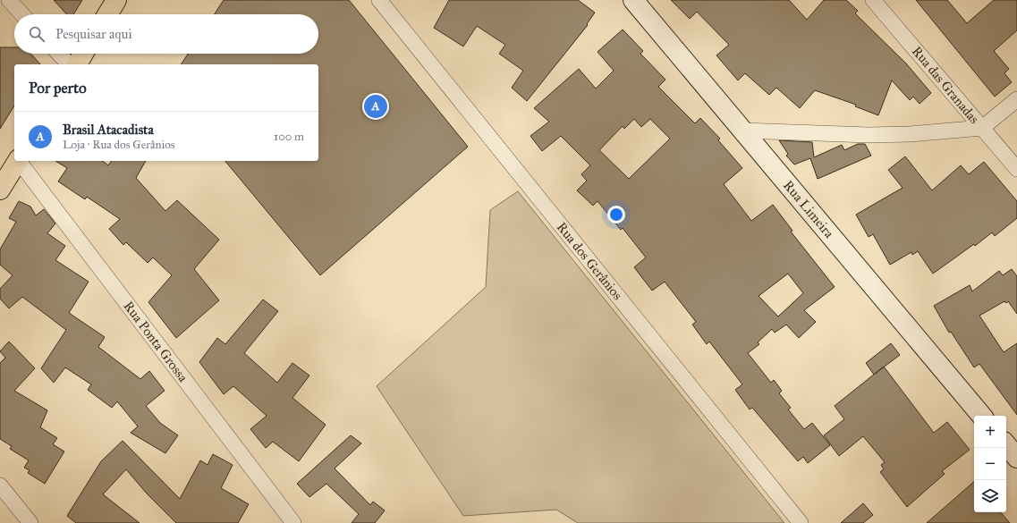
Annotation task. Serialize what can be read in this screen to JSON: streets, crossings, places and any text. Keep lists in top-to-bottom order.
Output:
{
  "streets": {
    "street": [
      "Rua das Granadas",
      "Rua Limeira",
      "Rua dos Gerânios",
      "Rua Ponta Grossa"
    ]
  },
  "page": {
    "search": "Pesquisar aqui",
    "heading": "Por perto",
    "pins": "A",
    "list": [
      {
        "mark": "A",
        "name": "Brasil Atacadista",
        "note": "Loja · Rua dos Gerânios",
        "value": "100 m"
      }
    ],
    "map_buttons": ["+", "−"]
  }
}
